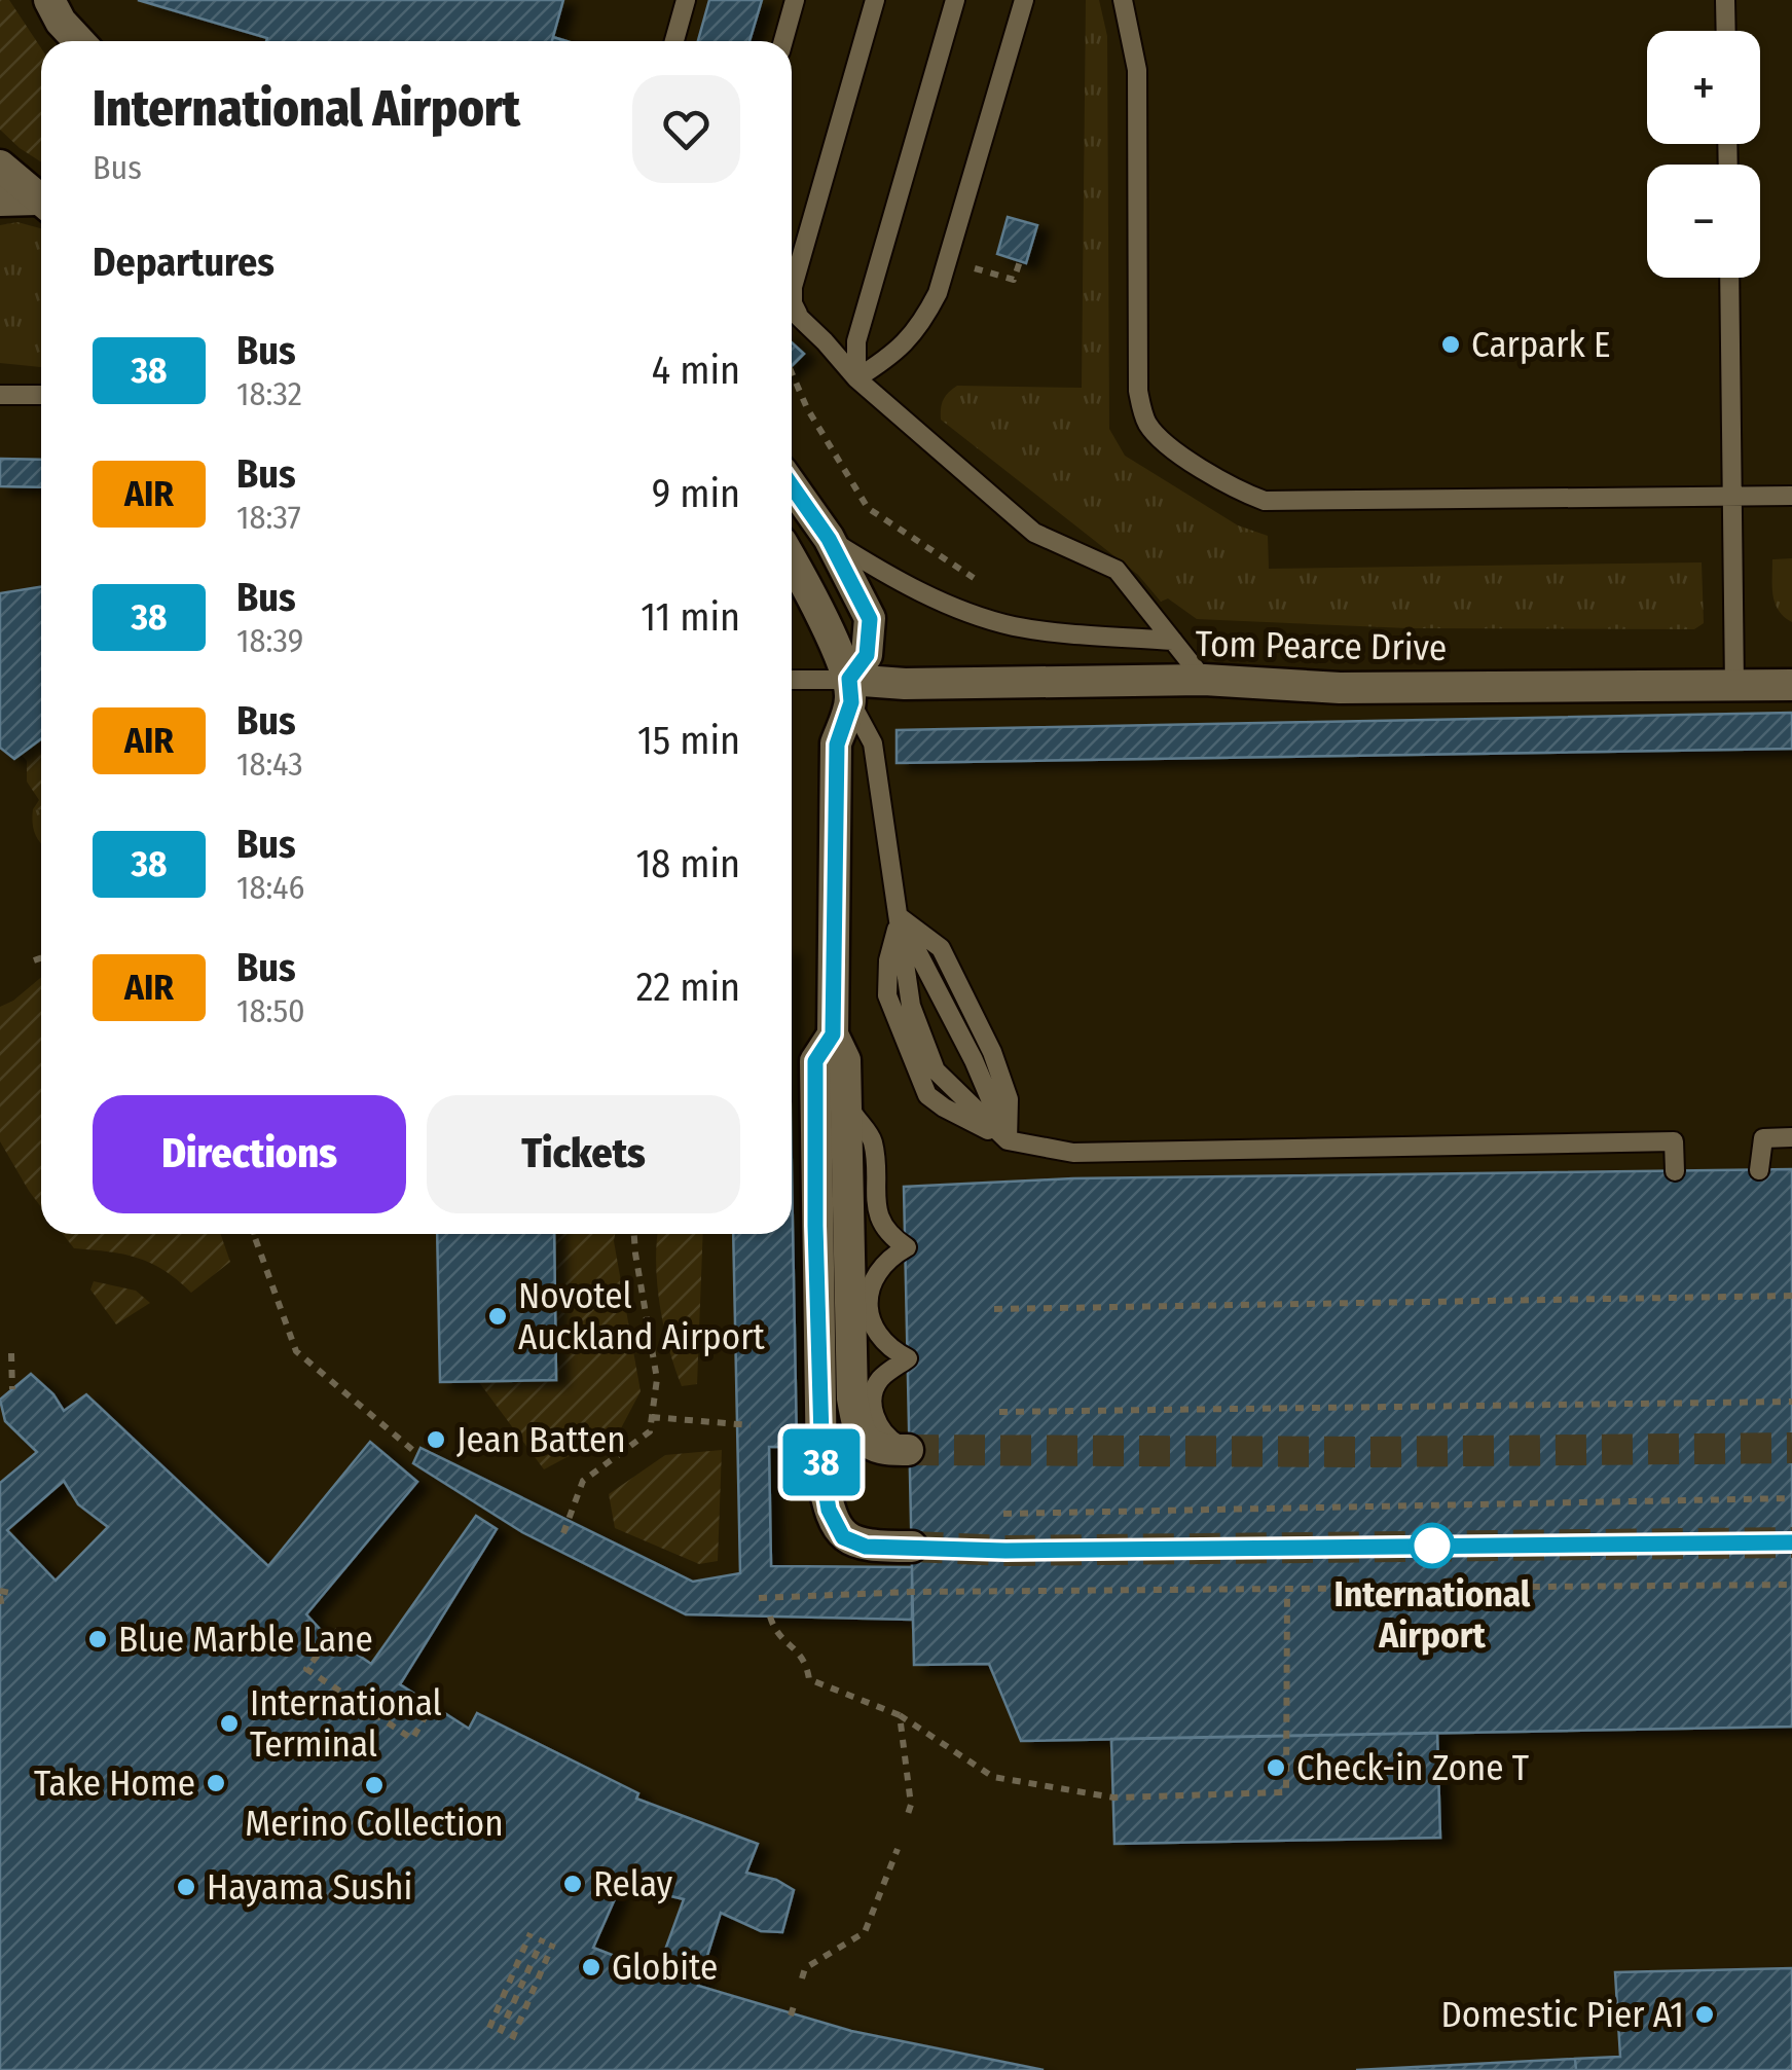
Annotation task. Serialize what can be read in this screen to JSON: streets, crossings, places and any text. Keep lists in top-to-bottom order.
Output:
{
  "streets": {
    "street": ["Tom Pearce Drive"]
  },
  "places": [
    "Carpark E",
    "Novotel Auckland Airport",
    "Jean Batten",
    "International Airport",
    "Blue Marble Lane",
    "International Terminal",
    "Check-in Zone T",
    "Take Home",
    "Merino Collection",
    "Relay",
    "Hayama Sushi",
    "Globite",
    "Domestic Pier A1"
  ],
  "lines": ["bus line 38"],
  "page": {
    "on_map": "38",
    "map_buttons": ["+", "−"],
    "heading": [
      ["International Airport", "Bus"],
      "Departures"
    ],
    "list": [
      {
        "mark": "38",
        "name": "Bus",
        "note": "18:32",
        "value": "4 min"
      },
      {
        "mark": "AIR",
        "name": "Bus",
        "note": "18:37",
        "value": "9 min"
      },
      {
        "mark": "38",
        "name": "Bus",
        "note": "18:39",
        "value": "11 min"
      },
      {
        "mark": "AIR",
        "name": "Bus",
        "note": "18:43",
        "value": "15 min"
      },
      {
        "mark": "38",
        "name": "Bus",
        "note": "18:46",
        "value": "18 min"
      },
      {
        "mark": "AIR",
        "name": "Bus",
        "note": "18:50",
        "value": "22 min"
      }
    ],
    "buttons": ["Directions", "Tickets"]
  }
}
